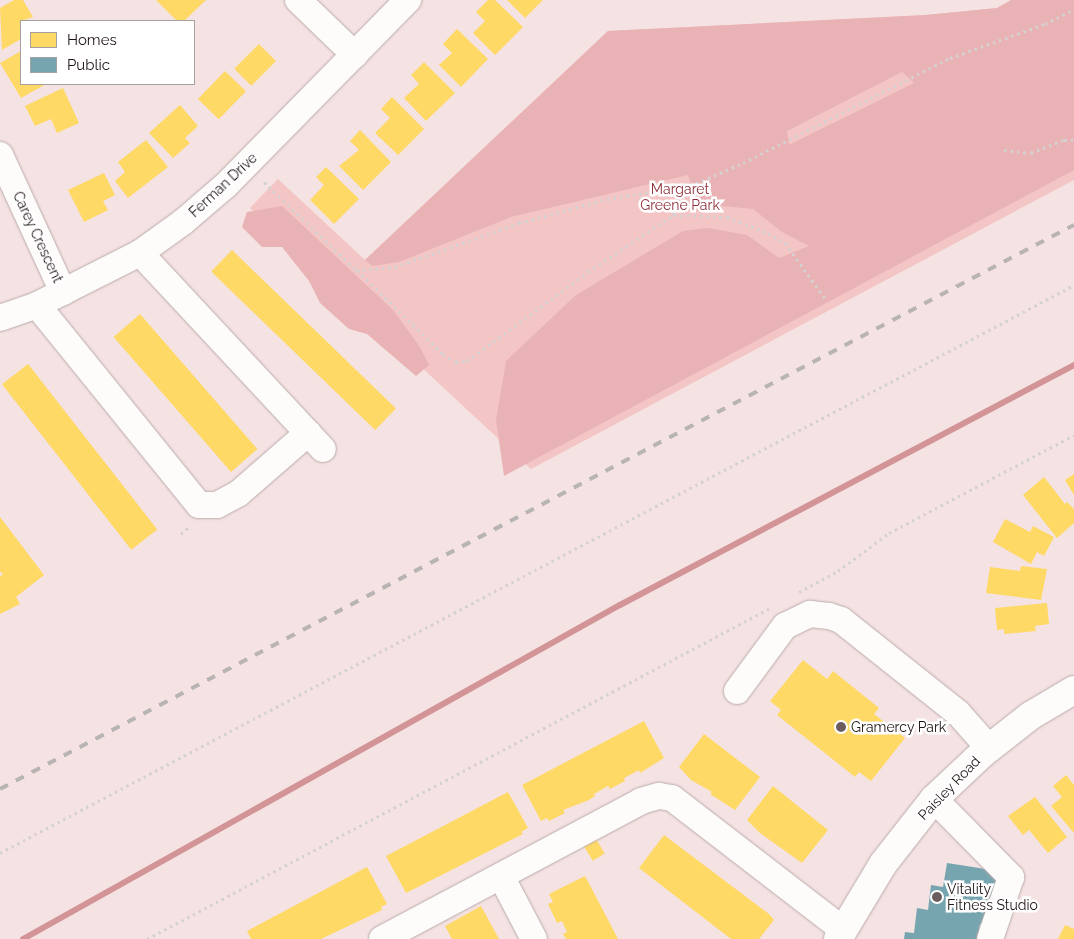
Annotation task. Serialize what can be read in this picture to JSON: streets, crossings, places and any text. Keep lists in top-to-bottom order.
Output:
{
  "streets": {
    "main road": ["Paisley Road"],
    "street": ["Ferman Drive", "Carey Crescent"]
  },
  "crossings": [
    ["Ferman Drive", "Carey Crescent"]
  ],
  "parks": ["Margaret Greene Park"],
  "places": ["Gramercy Park", "Vitality Fitness Studio"],
  "legend": ["Homes", "Public"]
}
